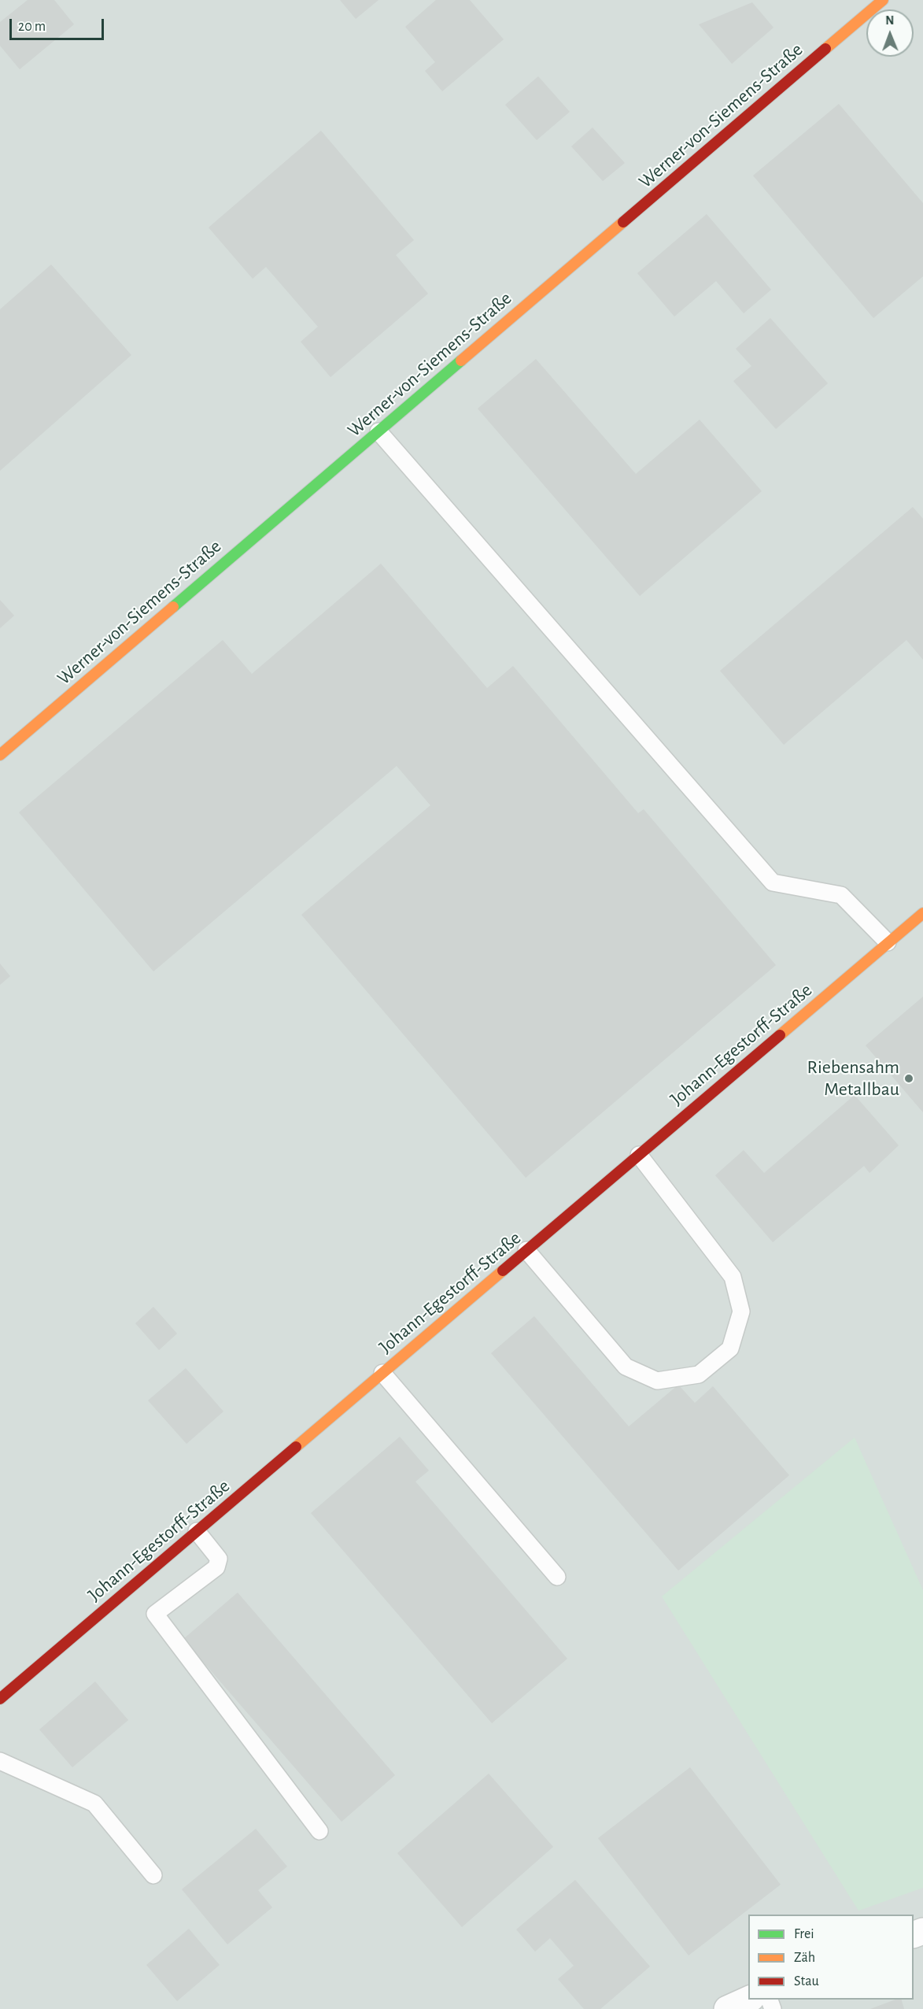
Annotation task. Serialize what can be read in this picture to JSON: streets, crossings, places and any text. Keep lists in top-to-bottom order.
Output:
{
  "streets": {
    "street": ["Werner-von-Siemens-Straße", "Johann-Egestorff-Straße"]
  },
  "places": ["Riebensahm Metallbau"],
  "legend": ["Frei", "Zäh", "Stau"],
  "scale_bar": "20 m",
  "north": "top"
}
